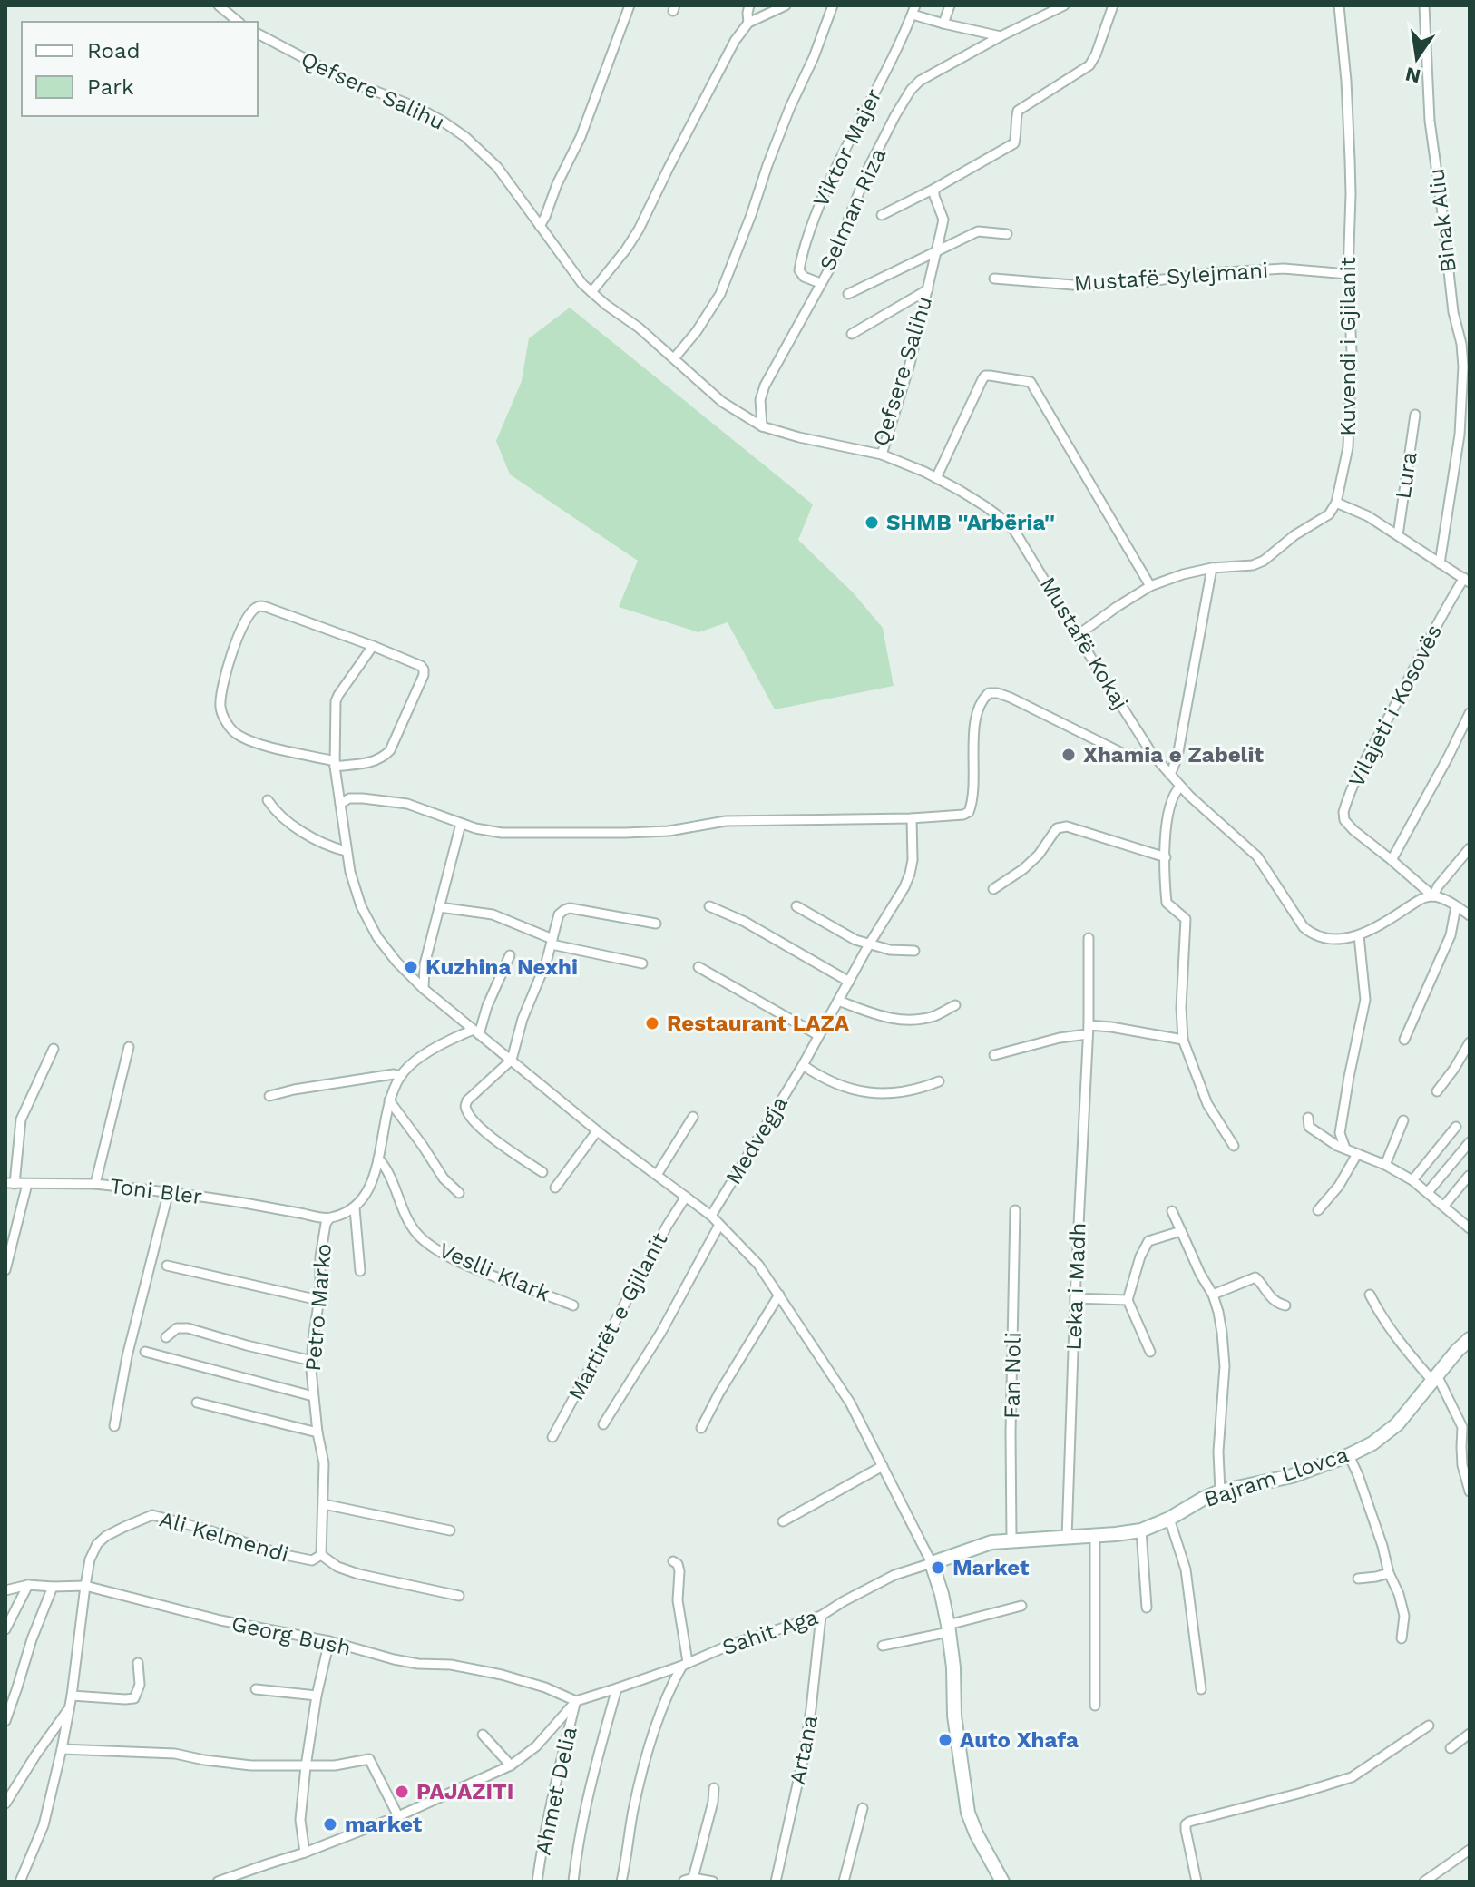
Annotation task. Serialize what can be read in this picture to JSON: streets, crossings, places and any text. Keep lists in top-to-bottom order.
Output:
{
  "streets": {
    "street": [
      "Qefsere Salihu",
      "Viktor Majer",
      "Selman Riza",
      "Binak Aliu",
      "Mustafë Sylejmani",
      "Kuvendi i Gjilanit",
      "Lura",
      "Mustafë Kokaj",
      "Vilajeti i Kosovës",
      "Medvegja",
      "Toni Bler",
      "Veslli Klark",
      "Leka i Madh",
      "Petro Marko",
      "Martirët e Gjilanit",
      "Fan Noli",
      "Bajram Llovca",
      "Ali Kelmendi",
      "Sahit Aga",
      "Georg Bush",
      "Artana",
      "Ahmet Delia"
    ]
  },
  "crossings": [
    ["Qefsere Salihu", "Selman Riza"],
    ["Qefsere Salihu", "Mustafë Kokaj"],
    ["Viktor Majer", "Selman Riza"],
    ["Binak Aliu", "Lura"],
    ["Mustafë Sylejmani", "Kuvendi i Gjilanit"],
    ["Kuvendi i Gjilanit", "Lura"],
    ["Lura", "Vilajeti i Kosovës"],
    ["Toni Bler", "Petro Marko"],
    ["Leka i Madh", "Bajram Llovca"],
    ["Petro Marko", "Ali Kelmendi"],
    ["Fan Noli", "Bajram Llovca"],
    ["Bajram Llovca", "Sahit Aga"],
    ["Ali Kelmendi", "Georg Bush"],
    ["Sahit Aga", "Georg Bush"],
    ["Sahit Aga", "Artana"],
    ["Sahit Aga", "Ahmet Delia"],
    ["Georg Bush", "Ahmet Delia"]
  ],
  "places": [
    "SHMB ''Arbëria''",
    "Xhamia e Zabelit",
    "Kuzhina Nexhi",
    "Restaurant LAZA",
    "Market",
    "Auto Xhafa",
    "PAJAZITI",
    "market"
  ],
  "legend": ["Road", "Park"],
  "north": "bottom"
}
